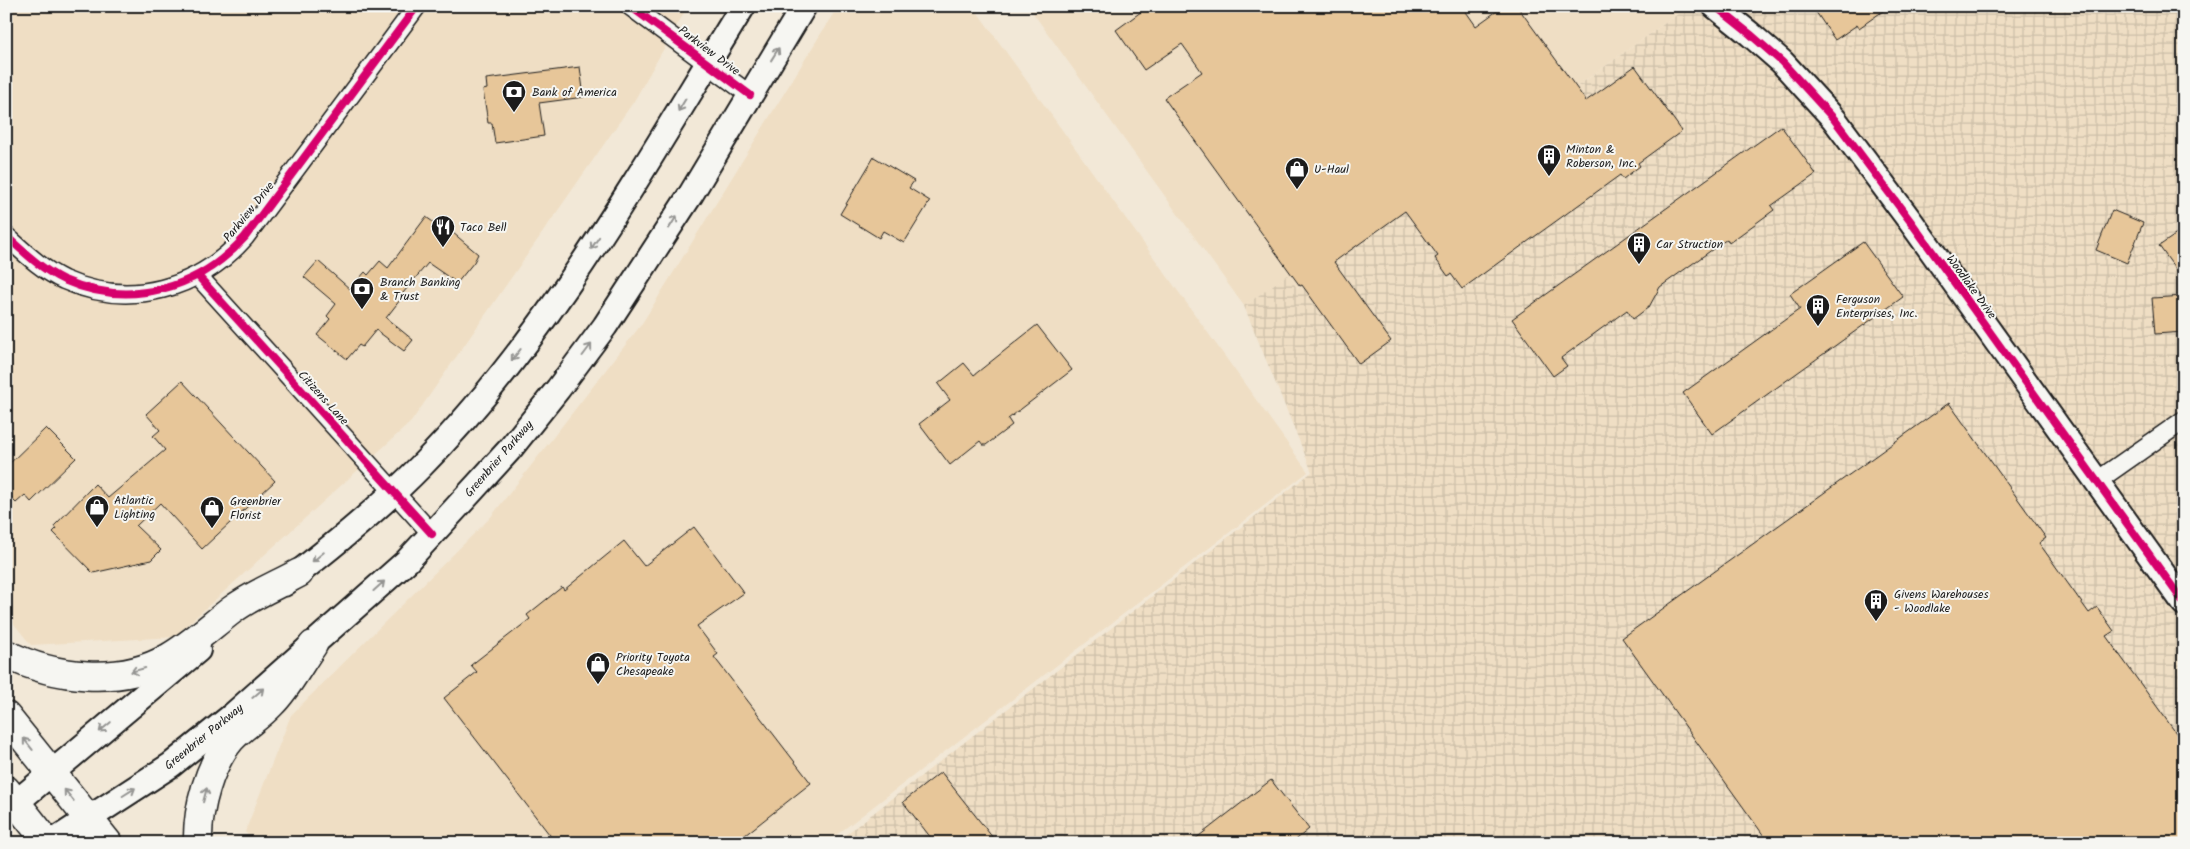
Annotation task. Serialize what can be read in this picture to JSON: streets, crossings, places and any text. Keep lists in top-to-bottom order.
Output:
{
  "streets": {
    "main road": ["Woodlake Drive", "Greenbrier Parkway"],
    "street": ["Parkview Drive", "Citizens Lane"]
  },
  "crossings": [
    ["Parkview Drive", "Citizens Lane"],
    ["Parkview Drive", "Greenbrier Parkway"],
    ["Citizens Lane", "Greenbrier Parkway"]
  ],
  "places": {
    "bank": ["Bank of America", "Branch Banking & Trust"],
    "building": [
      "Minton & Roberson, Inc.",
      "Car Struction",
      "Ferguson Enterprises, Inc.",
      "Givens Warehouses - Woodlake"
    ],
    "shop": [
      "U-Haul",
      "Atlantic Lighting",
      "Greenbrier Florist",
      "Priority Toyota Chesapeake"
    ],
    "restaurant": ["Taco Bell"]
  }
}
